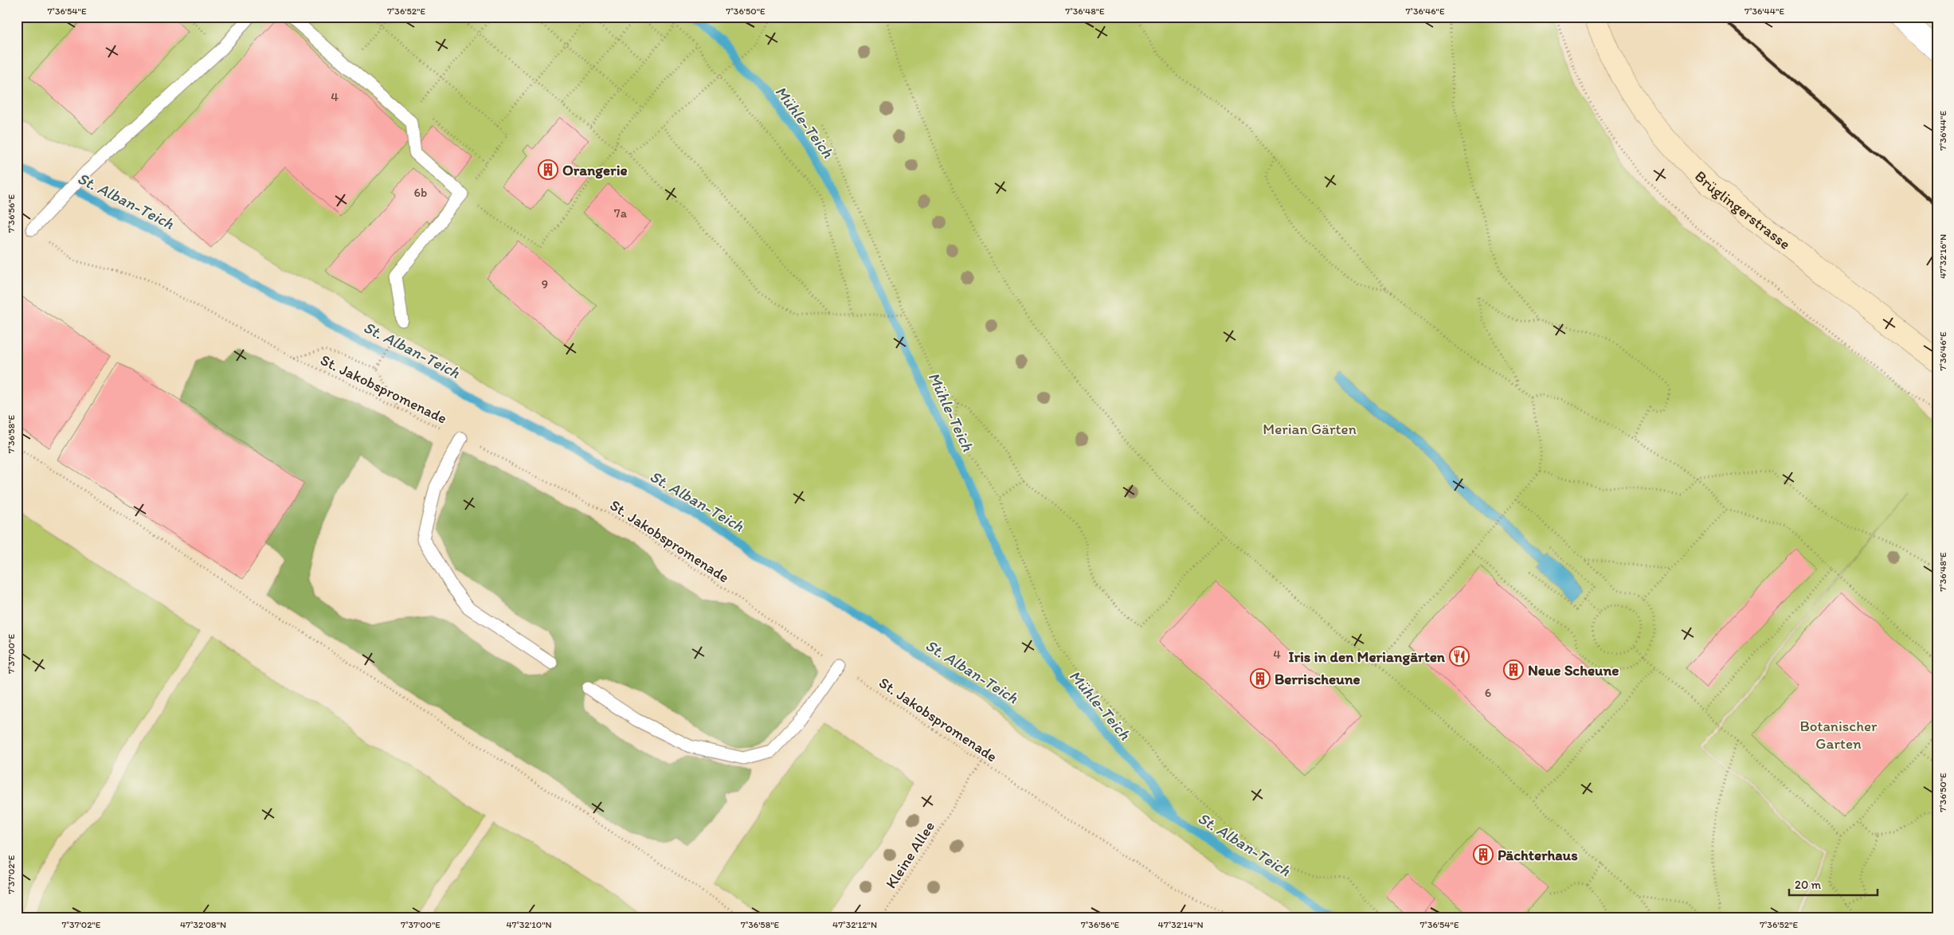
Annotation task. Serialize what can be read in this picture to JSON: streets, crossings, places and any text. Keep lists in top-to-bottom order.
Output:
{
  "streets": {
    "main road": ["Brüglingerstrasse"],
    "path": ["St. Jakobspromenade", "Kleine Allee"]
  },
  "crossings": [
    ["St. Jakobspromenade", "Kleine Allee"]
  ],
  "water": ["Mühle-Teich", "St. Alban-Teich"],
  "parks": ["Merian Gärten", "Botanischer Garten"],
  "places": {
    "building": [
      "Orangerie",
      "Neue Scheune",
      "Berrischeune",
      "Pächterhaus"
    ],
    "restaurant": ["Iris in den Meriangärten"]
  },
  "house_numbers": [
    "4",
    "6b",
    "7a",
    "9",
    "4",
    "6"
  ],
  "scale_bar": "20 m",
  "coordinates": [
    "7°36'54\"E",
    "7°36'52\"E",
    "7°36'50\"E",
    "7°36'48\"E",
    "7°36'46\"E",
    "7°36'44\"E",
    "7°36'56\"E",
    "47°32'16\"N",
    "7°36'58\"E",
    "7°37'00\"E",
    "7°37'02\"E",
    "47°32'08\"N",
    "47°32'10\"N",
    "47°32'12\"N",
    "47°32'14\"N"
  ]
}
